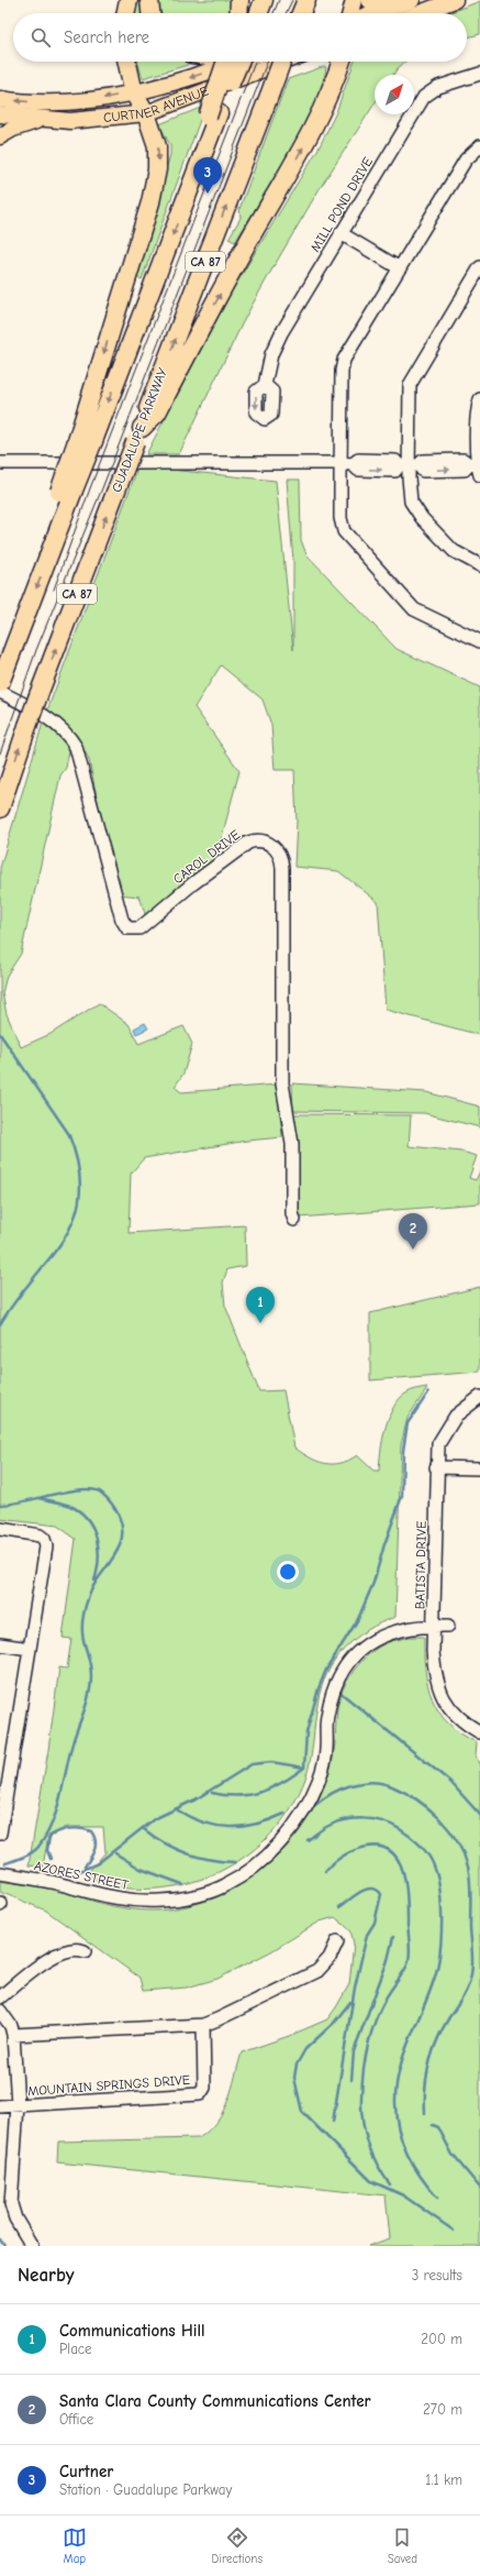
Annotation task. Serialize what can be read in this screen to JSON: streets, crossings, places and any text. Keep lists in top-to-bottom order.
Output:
{
  "streets": {
    "highway": ["CA 87", "GUADALUPE PARKWAY"],
    "main road": ["CURTNER AVENUE"],
    "street": [
      "MILL POND DRIVE",
      "CAROL DRIVE",
      "BATISTA DRIVE",
      "AZORES STREET",
      "MOUNTAIN SPRINGS DRIVE"
    ]
  },
  "crossings": [
    ["CA 87", "CAROL DRIVE"],
    ["BATISTA DRIVE", "AZORES STREET"]
  ],
  "north": "top right",
  "page": {
    "search": "Search here",
    "pins": ["3", "2", "1"],
    "heading": ["Nearby", "3 results"],
    "list": [
      {
        "mark": "1",
        "name": "Communications Hill",
        "note": "Place",
        "value": "200 m"
      },
      {
        "mark": "2",
        "name": "Santa Clara County Communications Center",
        "note": "Office",
        "value": "270 m"
      },
      {
        "mark": "3",
        "name": "Curtner",
        "note": "Station · Guadalupe Parkway",
        "value": "1.1 km"
      }
    ],
    "nav": ["Map", "Directions", "Saved"]
  }
}
